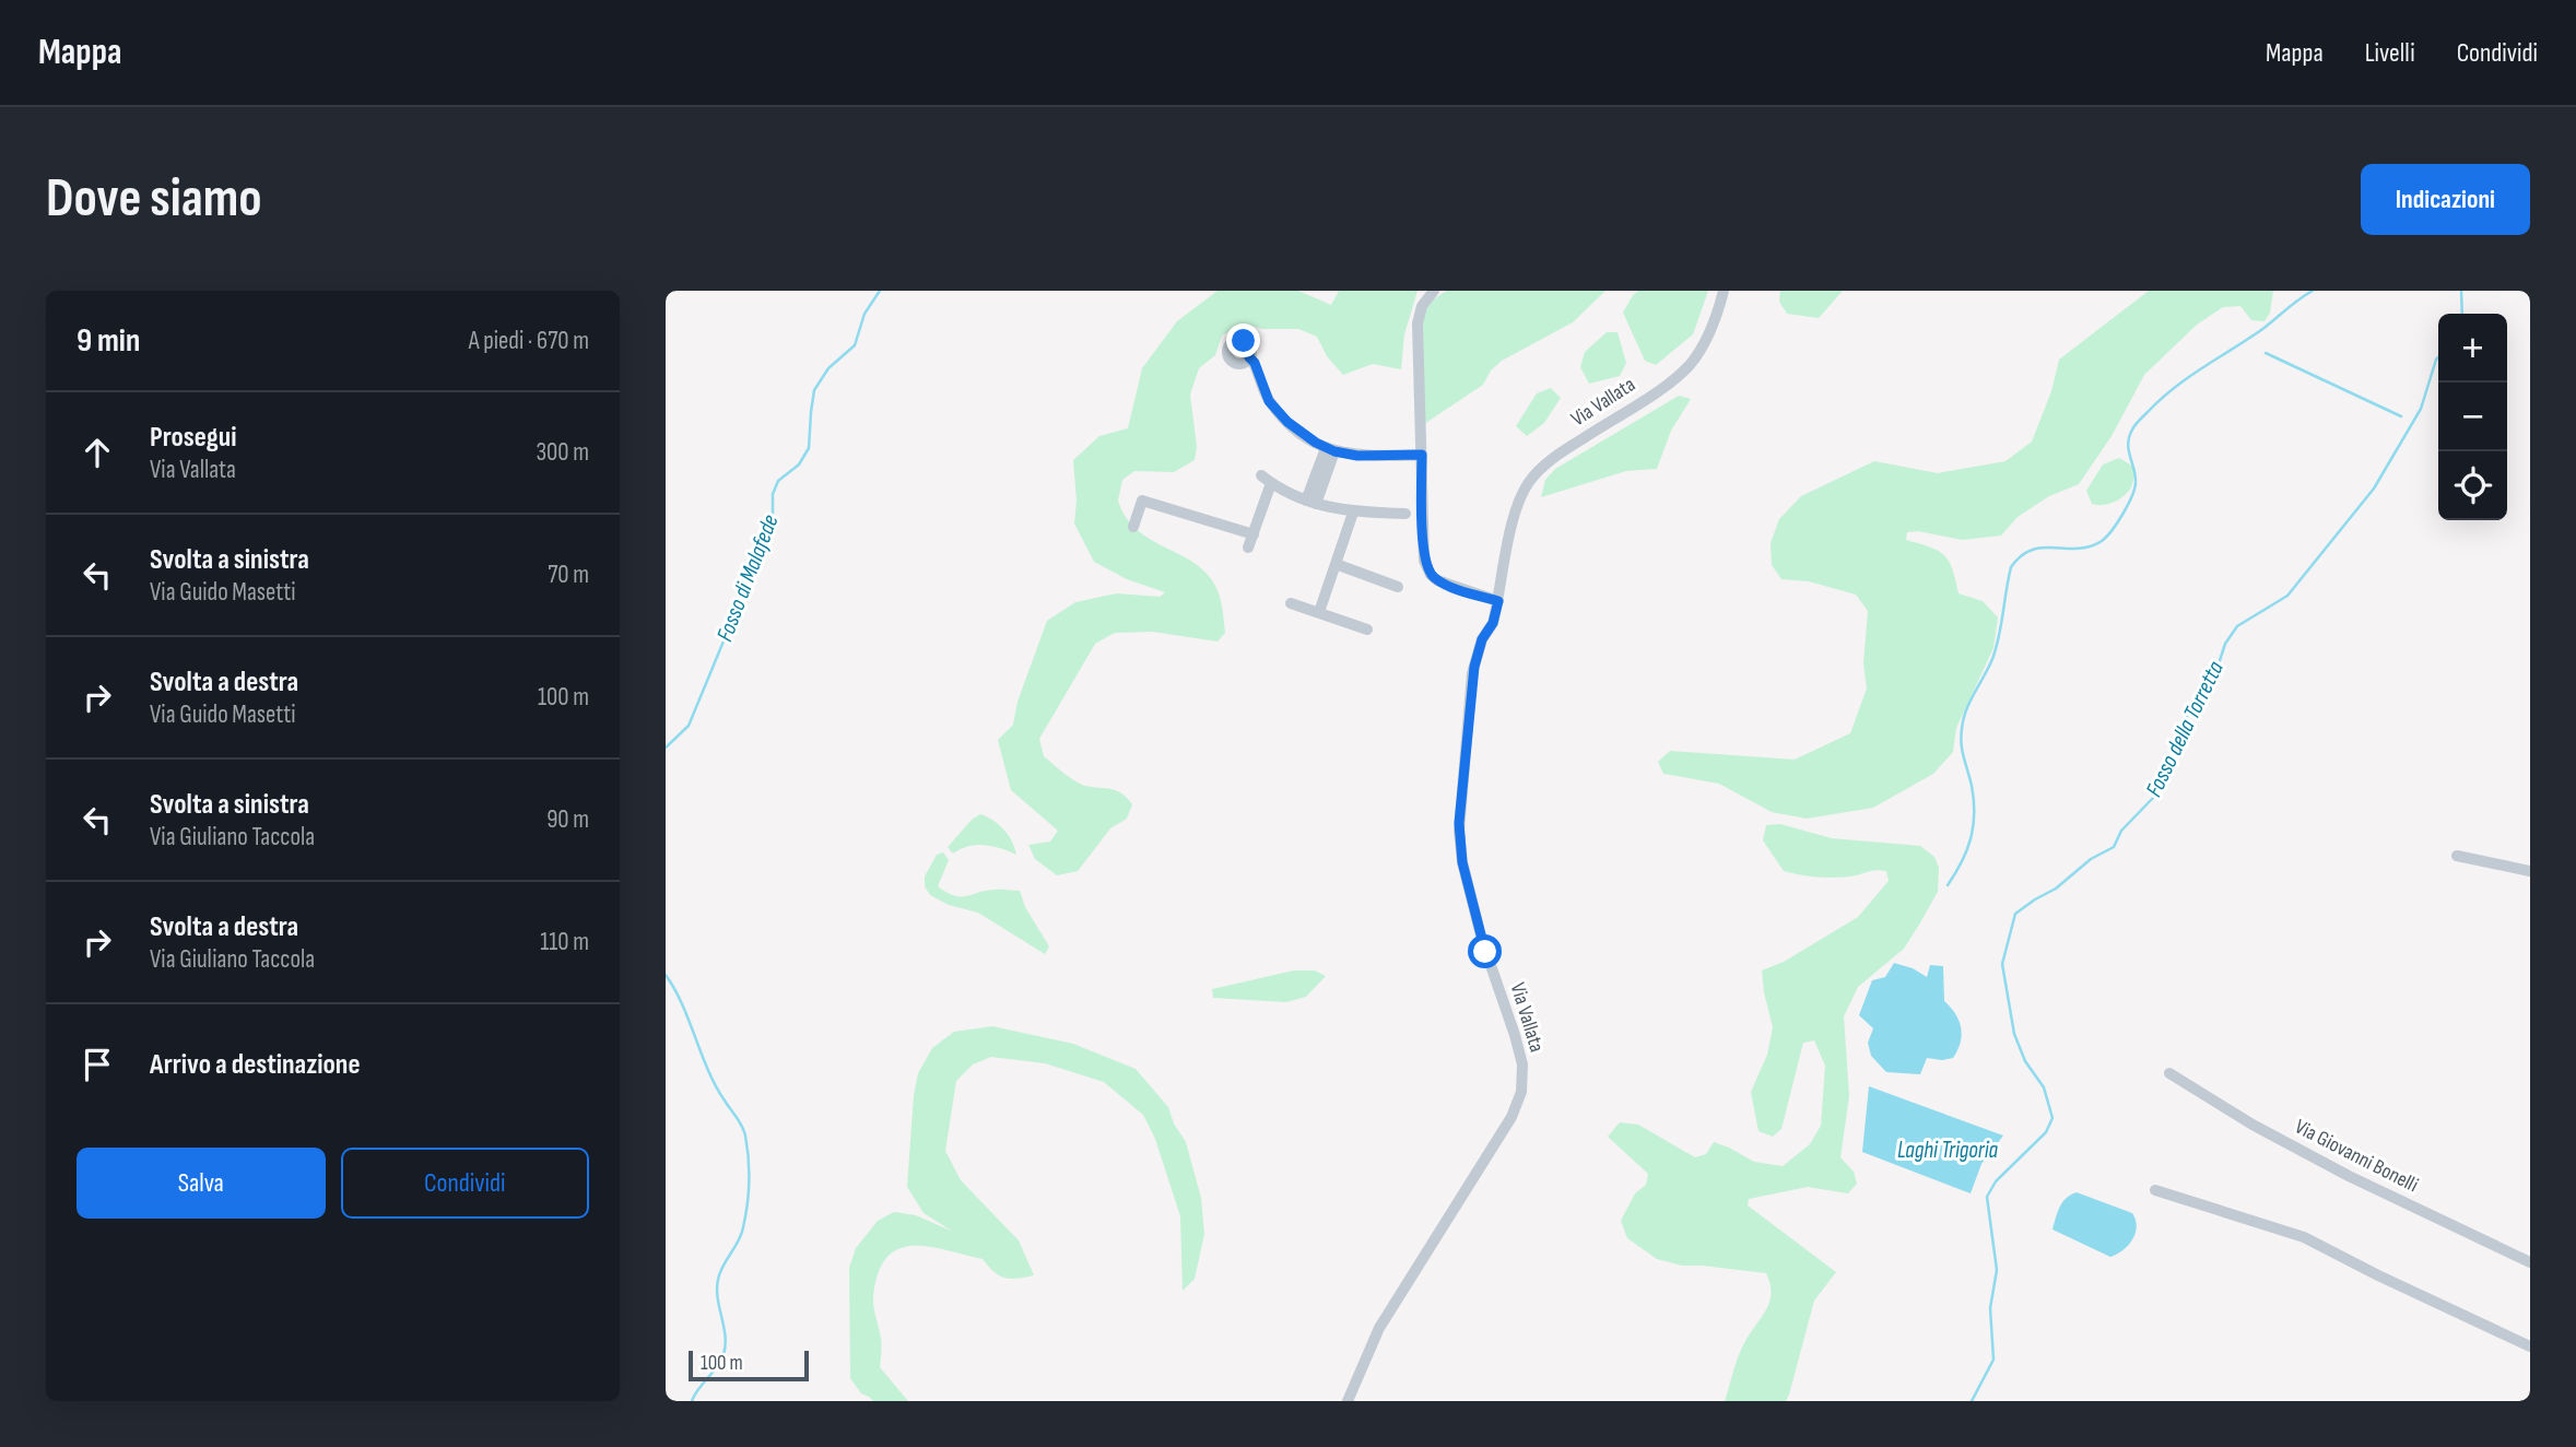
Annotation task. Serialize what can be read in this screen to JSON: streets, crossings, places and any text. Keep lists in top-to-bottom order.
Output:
{
  "streets": {
    "street": ["Via Vallata", "Via Giovanni Bonelli"]
  },
  "water": ["Fosso di Malafede", "Fosso della Torretta", "Laghi Trigoria"],
  "scale_bar": "100 m",
  "page": {
    "header": "Mappa",
    "nav": ["Mappa", "Livelli", "Condividi"],
    "buttons": [
      "Indicazioni",
      ["Salva", "Condividi"]
    ],
    "title": "Dove siamo",
    "heading": ["9 min", "A piedi · 670 m"],
    "map_buttons": ["+", "−"],
    "list": [
      ["Prosegui", "Via Vallata", "300 m"],
      ["Svolta a sinistra", "Via Guido Masetti", "70 m"],
      ["Svolta a destra", "Via Guido Masetti", "100 m"],
      ["Svolta a sinistra", "Via Giuliano Taccola", "90 m"],
      ["Svolta a destra", "Via Giuliano Taccola", "110 m"],
      "Arrivo a destinazione"
    ],
    "scale": "100 m"
  }
}
